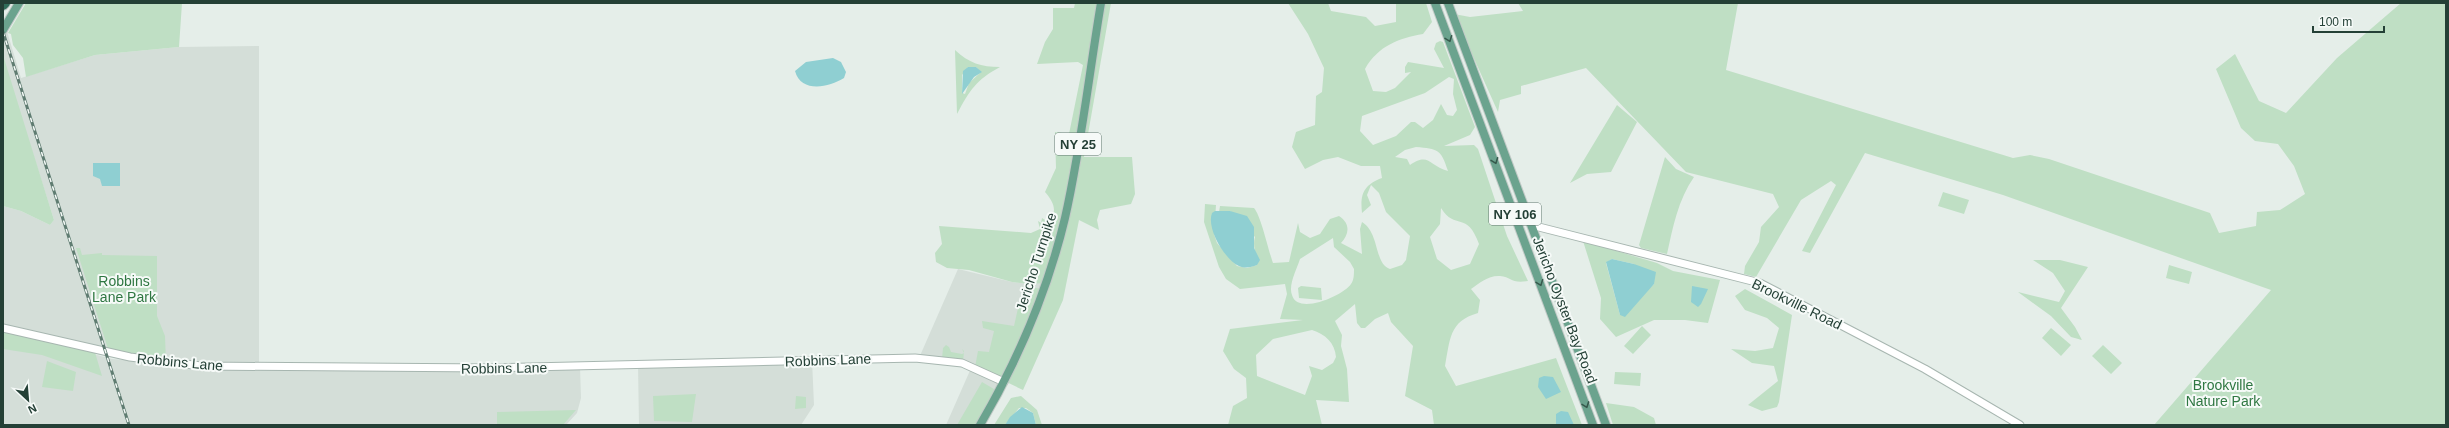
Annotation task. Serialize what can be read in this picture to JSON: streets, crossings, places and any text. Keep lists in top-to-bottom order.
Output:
{
  "streets": {
    "main road": [
      "NY 25",
      "NY 106",
      "Jericho Turnpike",
      "Jericho Oyster Bay Road"
    ],
    "street": ["Brookville Road", "Robbins Lane"]
  },
  "crossings": [
    ["Jericho Turnpike", "Robbins Lane"],
    ["Brookville Road", "Jericho Oyster Bay Road"]
  ],
  "parks": ["Robbins Lane Park", "Brookville Nature Park"],
  "scale_bar": "100 m",
  "north": "bottom right"
}
